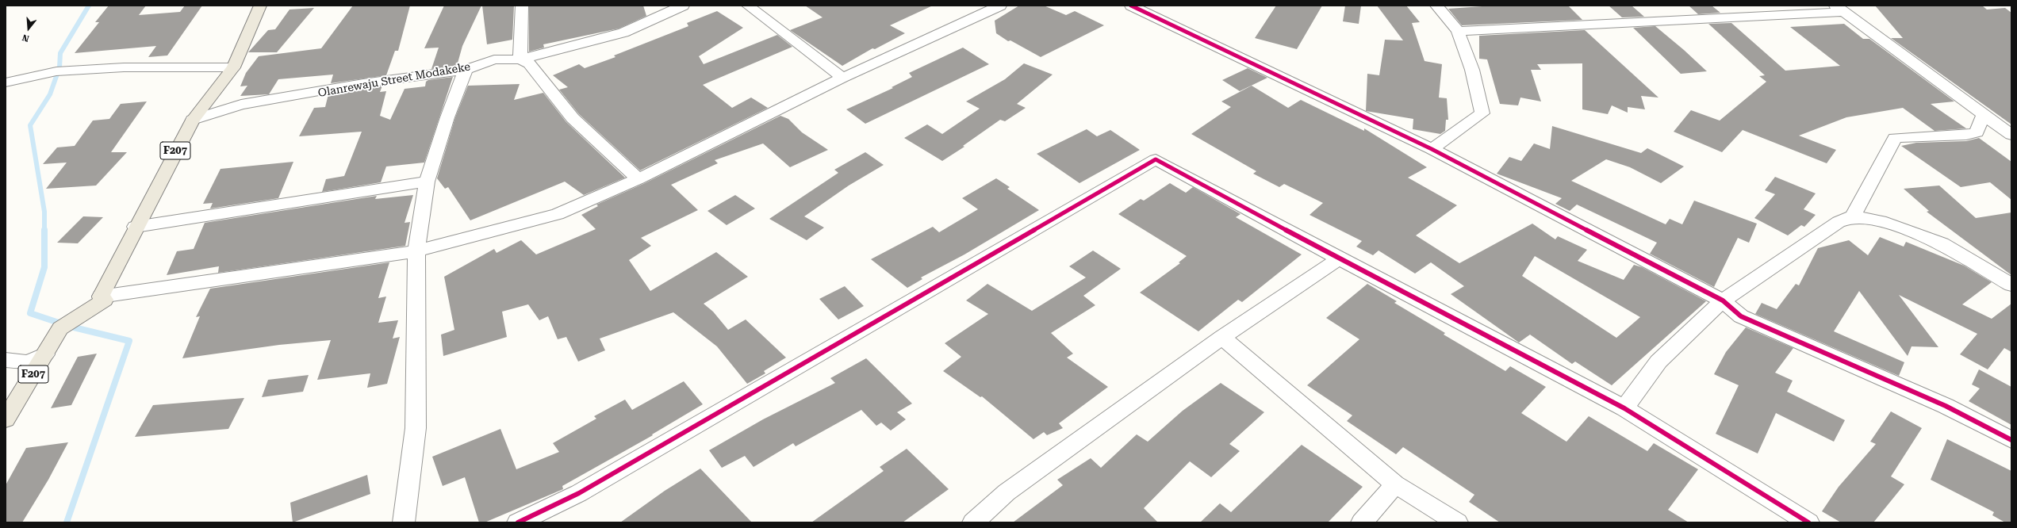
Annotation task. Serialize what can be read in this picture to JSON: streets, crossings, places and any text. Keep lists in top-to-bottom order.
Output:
{
  "streets": {
    "main road": ["F207"],
    "street": ["Olanrewaju Street Modakeke"]
  },
  "crossings": [
    ["Olanrewaju Street Modakeke", "F207"]
  ],
  "north": "bottom"
}
